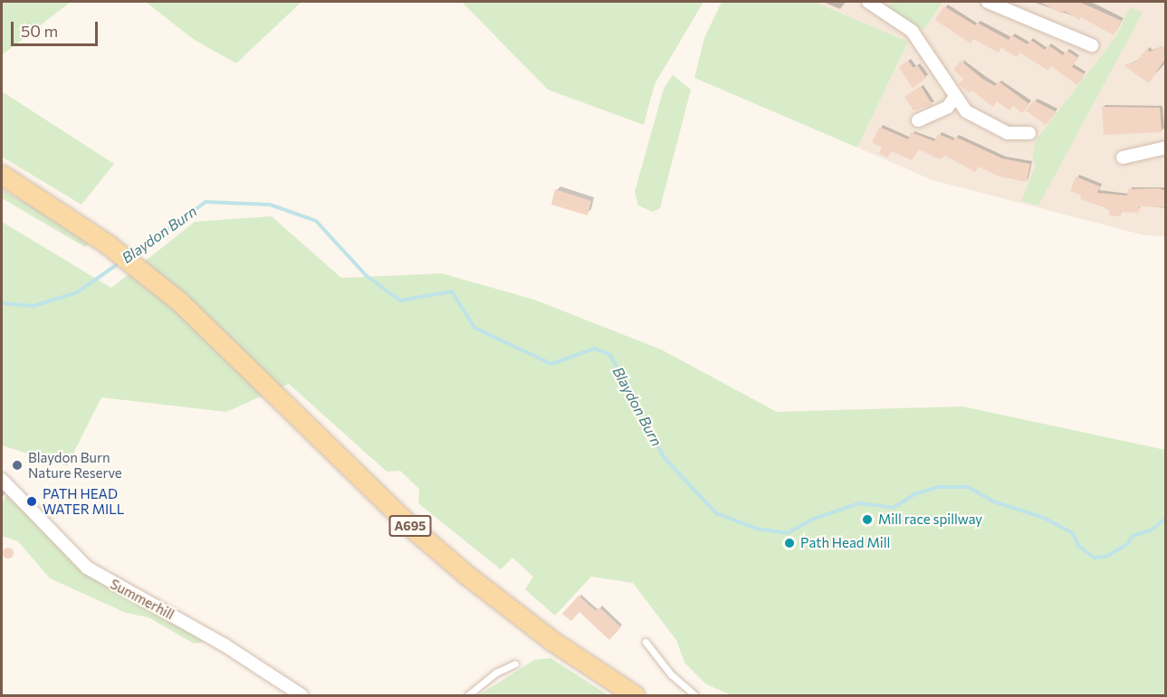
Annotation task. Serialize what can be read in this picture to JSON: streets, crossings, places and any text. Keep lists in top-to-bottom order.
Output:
{
  "streets": {
    "main road": ["A695"],
    "street": ["Summerhill"]
  },
  "water": ["Blaydon Burn"],
  "places": [
    "Blaydon Burn Nature Reserve",
    "PATH HEAD WATER MILL",
    "Mill race spillway",
    "Path Head Mill"
  ],
  "scale_bar": "50 m"
}
